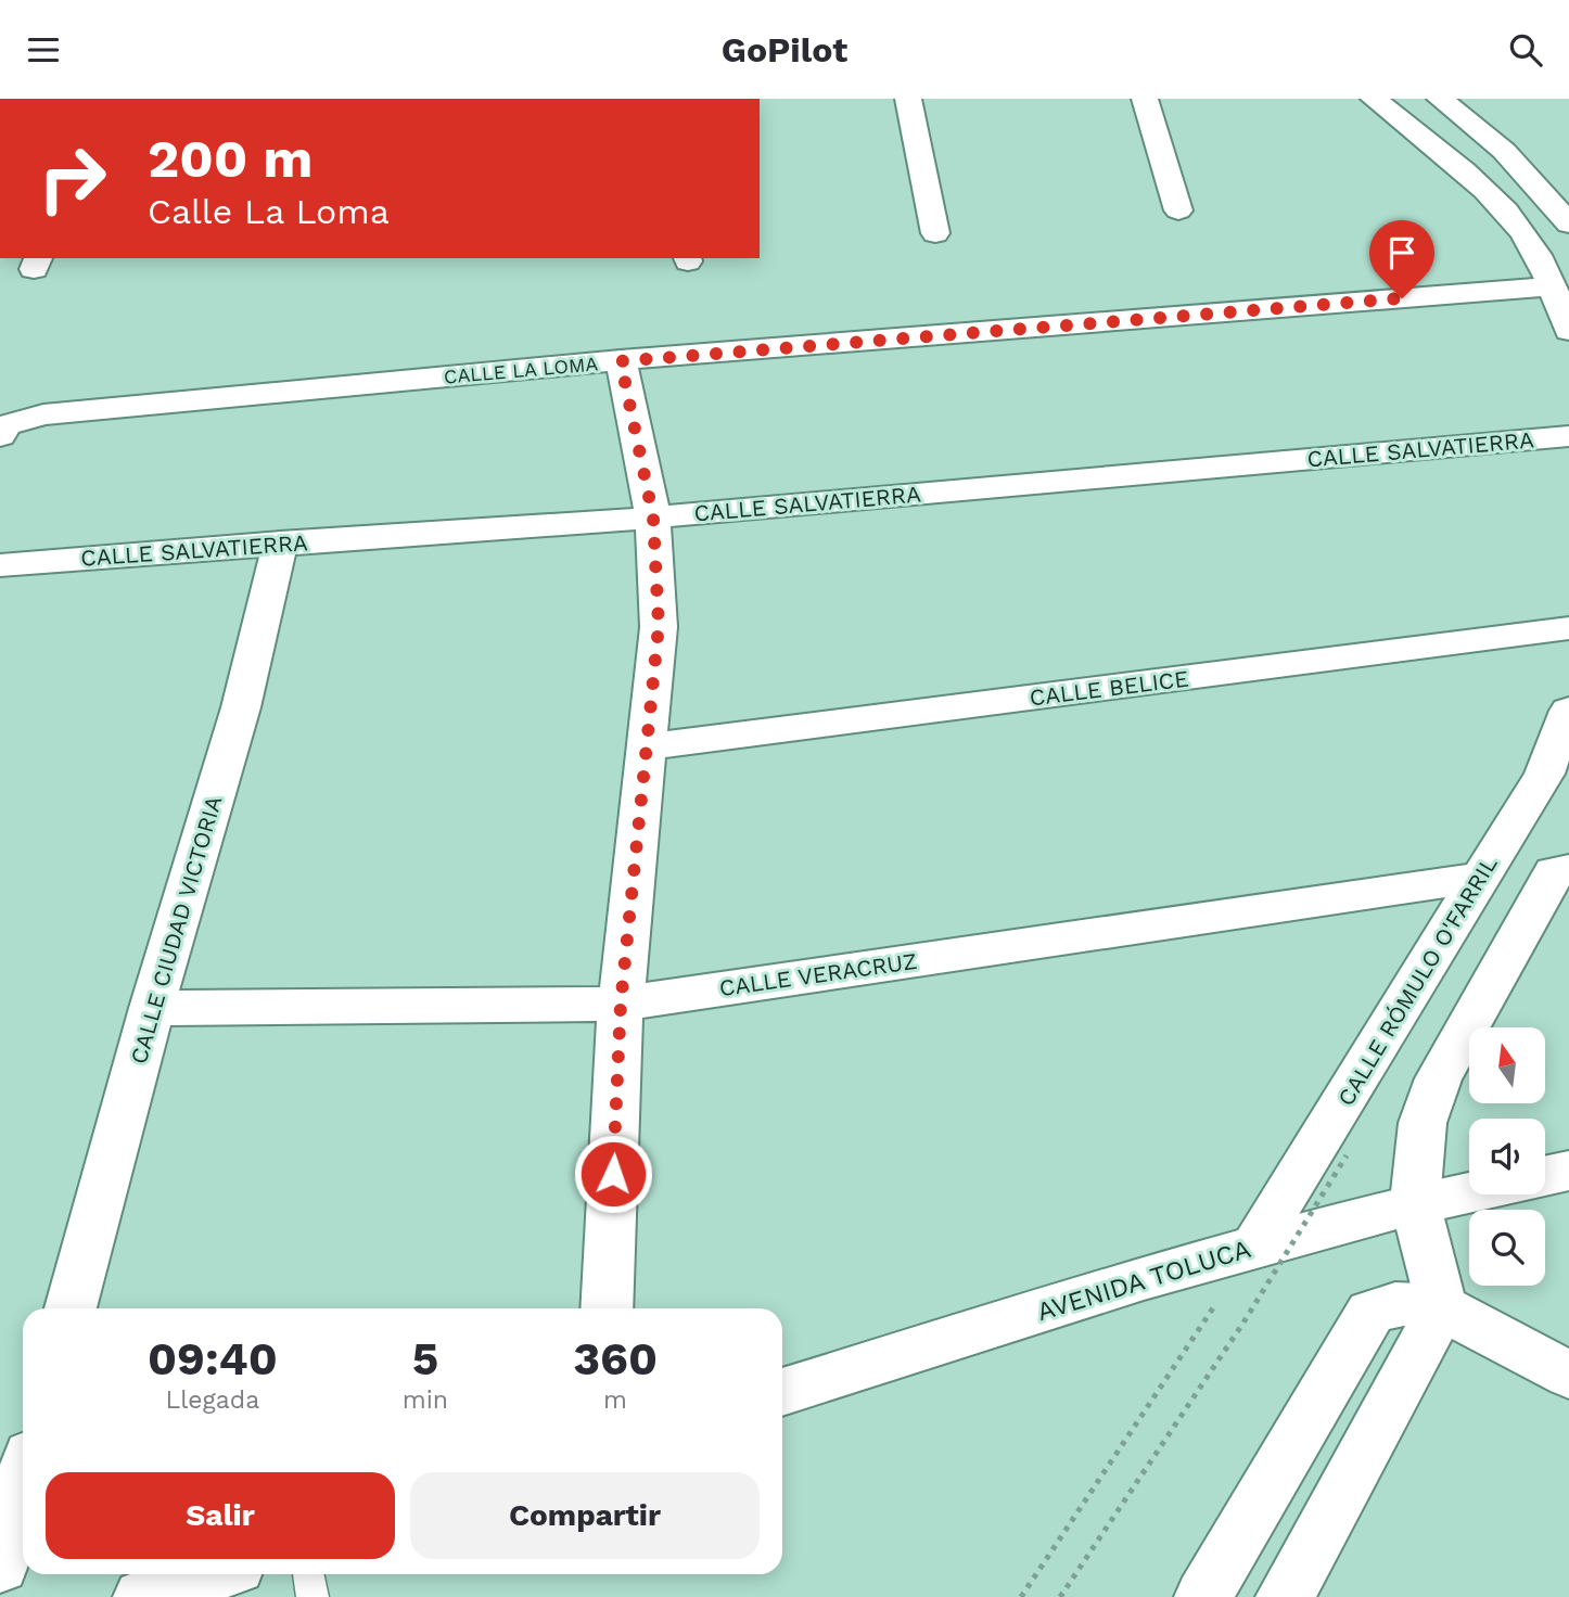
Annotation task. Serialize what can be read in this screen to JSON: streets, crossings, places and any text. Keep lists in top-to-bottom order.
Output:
{
  "streets": {
    "street": [
      "CALLE LA LOMA",
      "CALLE SALVATIERRA",
      "CALLE BELICE",
      "CALLE CIUDAD VICTORIA",
      "CALLE VERACRUZ",
      "CALLE RÓMULO O'FARRIL",
      "AVENIDA TOLUCA"
    ]
  },
  "crossings": [
    ["CALLE SALVATIERRA", "CALLE CIUDAD VICTORIA"],
    ["CALLE CIUDAD VICTORIA", "CALLE VERACRUZ"],
    ["CALLE VERACRUZ", "CALLE RÓMULO O'FARRIL"],
    ["CALLE RÓMULO O'FARRIL", "AVENIDA TOLUCA"]
  ],
  "north": "top",
  "page": {
    "header": "GoPilot",
    "turn": ["200 m", "Calle La Loma"],
    "eta": [
      "09:40",
      "Llegada",
      "5",
      "min",
      "360",
      "m"
    ],
    "buttons": ["Salir", "Compartir"]
  }
}
